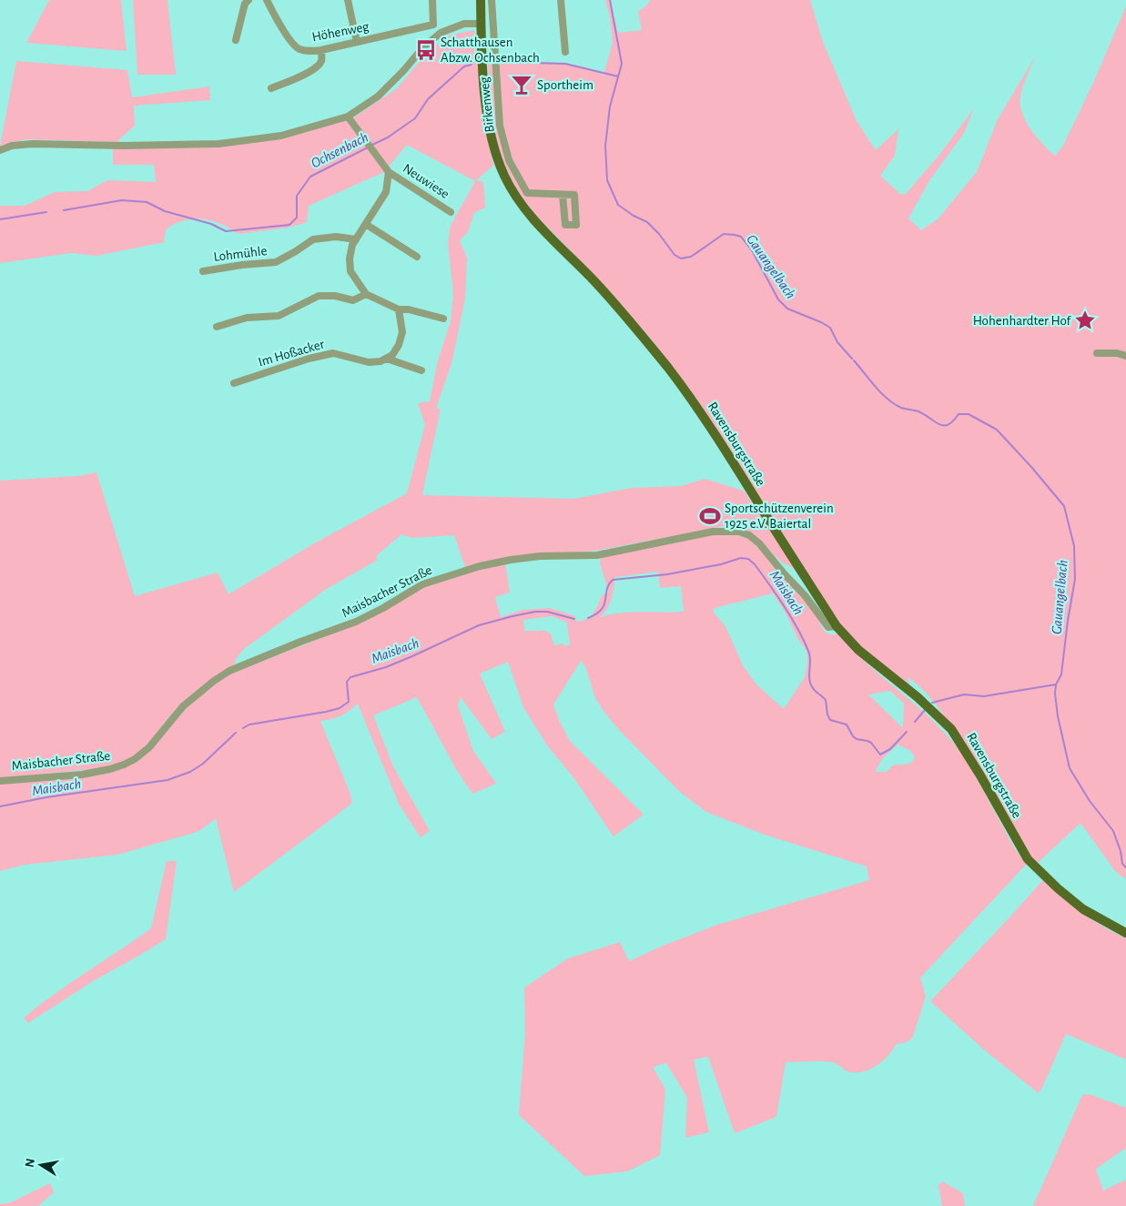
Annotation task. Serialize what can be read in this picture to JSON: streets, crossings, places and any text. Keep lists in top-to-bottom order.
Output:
{
  "streets": {
    "main road": ["Ravensburgstraße"],
    "street": [
      "Höhenweg",
      "Birkenweg",
      "Neuwiese",
      "Lohmühle",
      "Im Hoßacker",
      "Maisbacher Straße"
    ]
  },
  "crossings": [
    ["Ravensburgstraße", "Maisbacher Straße"]
  ],
  "water": ["Ochsenbach", "Gauangelbach", "Maisbach"],
  "places": {
    "bus stop": ["Schatthausen Abzw. Ochsenbach"],
    "bar": ["Sportheim"],
    "place": ["Hohenhardter Hof"],
    "sports": ["Sportschützenverein 1925 e.V. Baiertal"]
  },
  "north": "left"
}
